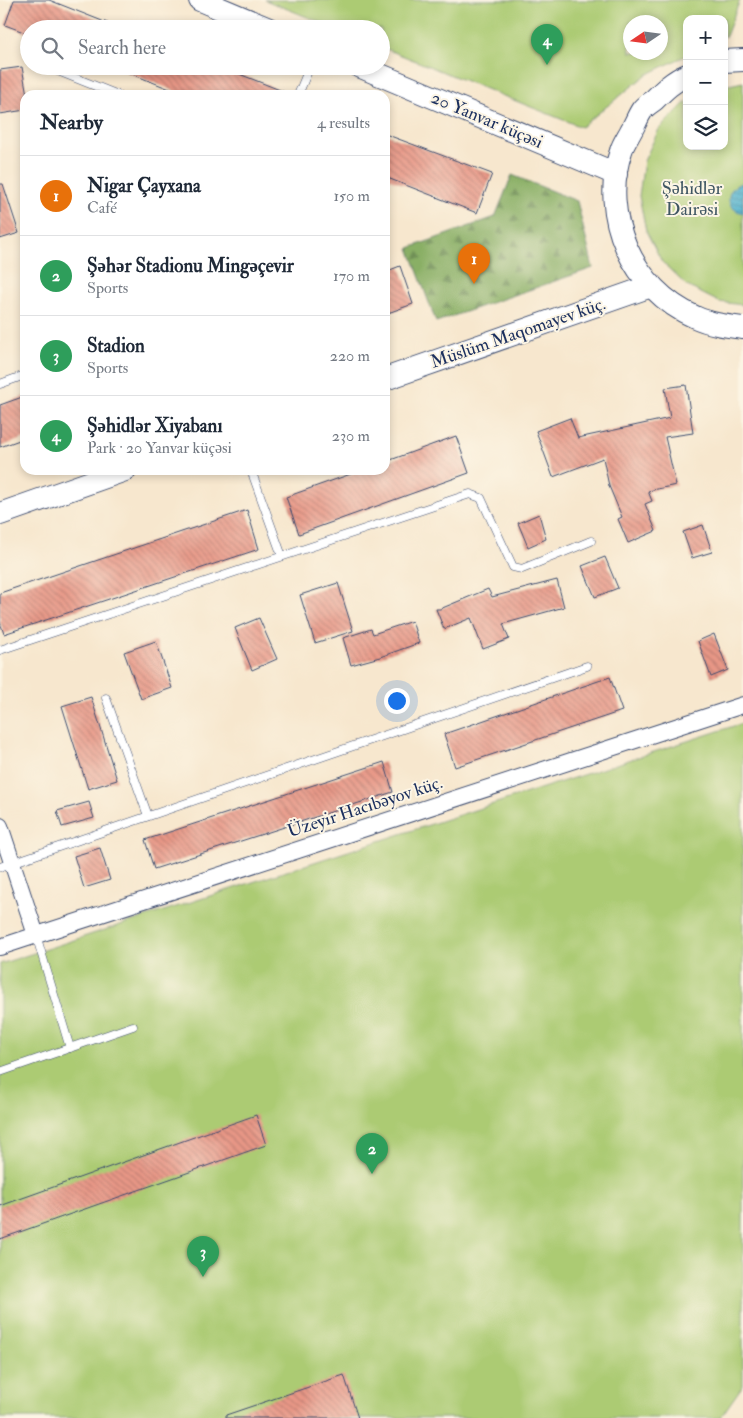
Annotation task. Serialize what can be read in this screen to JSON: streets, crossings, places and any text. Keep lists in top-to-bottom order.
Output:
{
  "streets": {
    "main road": ["20 Yanvar küçəsi", "Müslüm Maqomayev küç."],
    "street": ["Üzeyir Hacıbəyov küç."]
  },
  "parks": ["Şəhidlər Dairəsi"],
  "north": "left",
  "page": {
    "map_buttons": ["+", "−"],
    "search": "Search here",
    "pins": [
      "4",
      "1",
      "2",
      "3"
    ],
    "heading": ["Nearby", "4 results"],
    "list": [
      {
        "mark": "1",
        "name": "Nigar Çayxana",
        "note": "Café",
        "value": "150 m"
      },
      {
        "mark": "2",
        "name": "Şəhər Stadionu Mingəçevir",
        "note": "Sports",
        "value": "170 m"
      },
      {
        "mark": "3",
        "name": "Stadion",
        "note": "Sports",
        "value": "220 m"
      },
      {
        "mark": "4",
        "name": "Şəhidlər Xiyabanı",
        "note": "Park · 20 Yanvar küçəsi",
        "value": "230 m"
      }
    ]
  }
}
